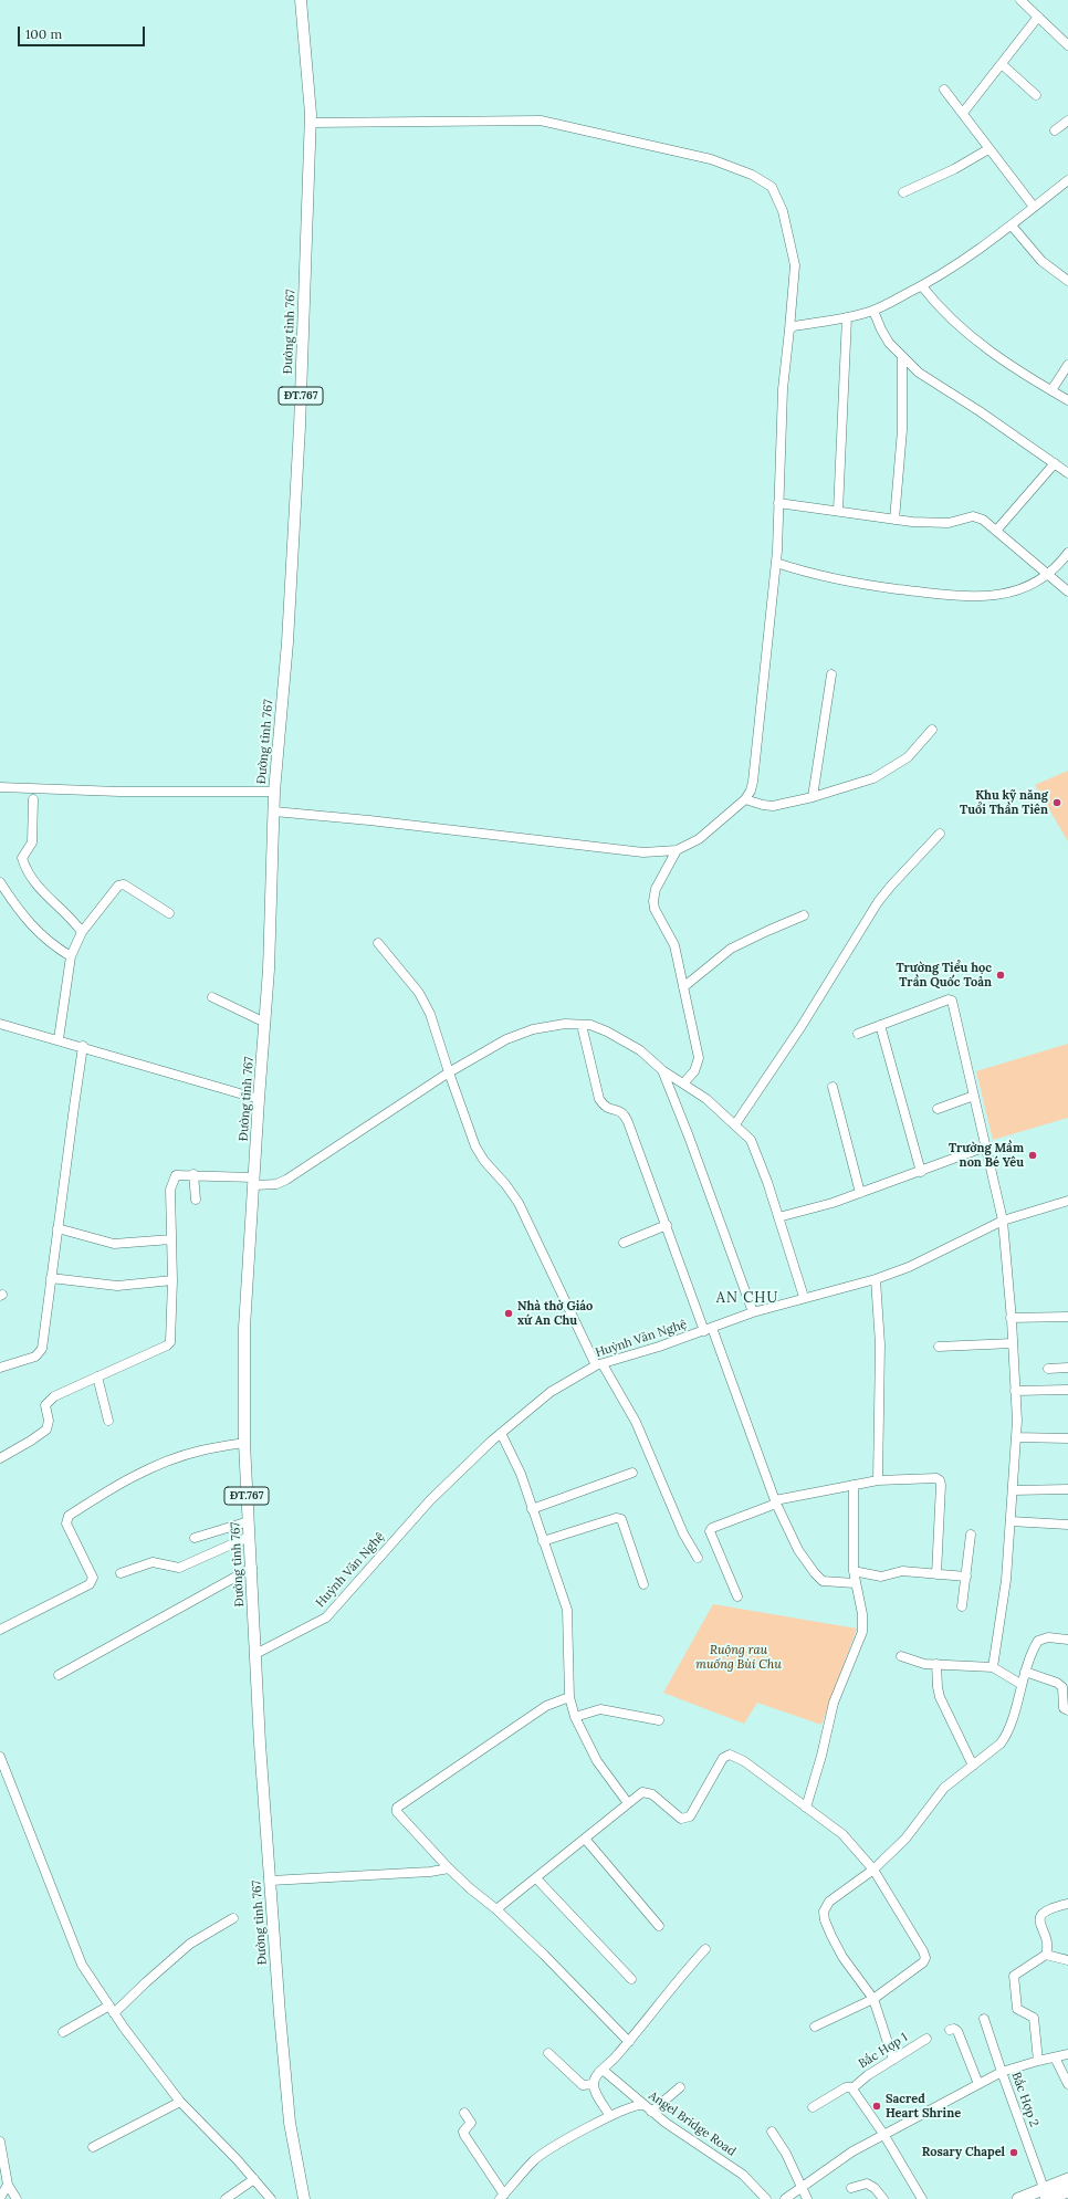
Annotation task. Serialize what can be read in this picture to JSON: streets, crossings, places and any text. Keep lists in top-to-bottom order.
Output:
{
  "streets": {
    "main road": ["Đường tỉnh 767", "ĐT.767"],
    "street": [
      "Huỳnh Văn Nghệ",
      "Bắc Hợp 1",
      "Bắc Hợp 2",
      "Angel Bridge Road"
    ]
  },
  "crossings": [
    ["Đường tỉnh 767", "Huỳnh Văn Nghệ"]
  ],
  "districts": ["AN CHU"],
  "parks": ["Ruộng rau muống Bùi Chu"],
  "places": [
    "Khu kỹ năng Tuổi Thần Tiên",
    "Trường Tiểu học Trần Quốc Toản",
    "Trường Mầm non Bé Yêu",
    "Nhà thờ Giáo xứ An Chu",
    "Sacred Heart Shrine",
    "Rosary Chapel"
  ],
  "scale_bar": "100 m"
}
